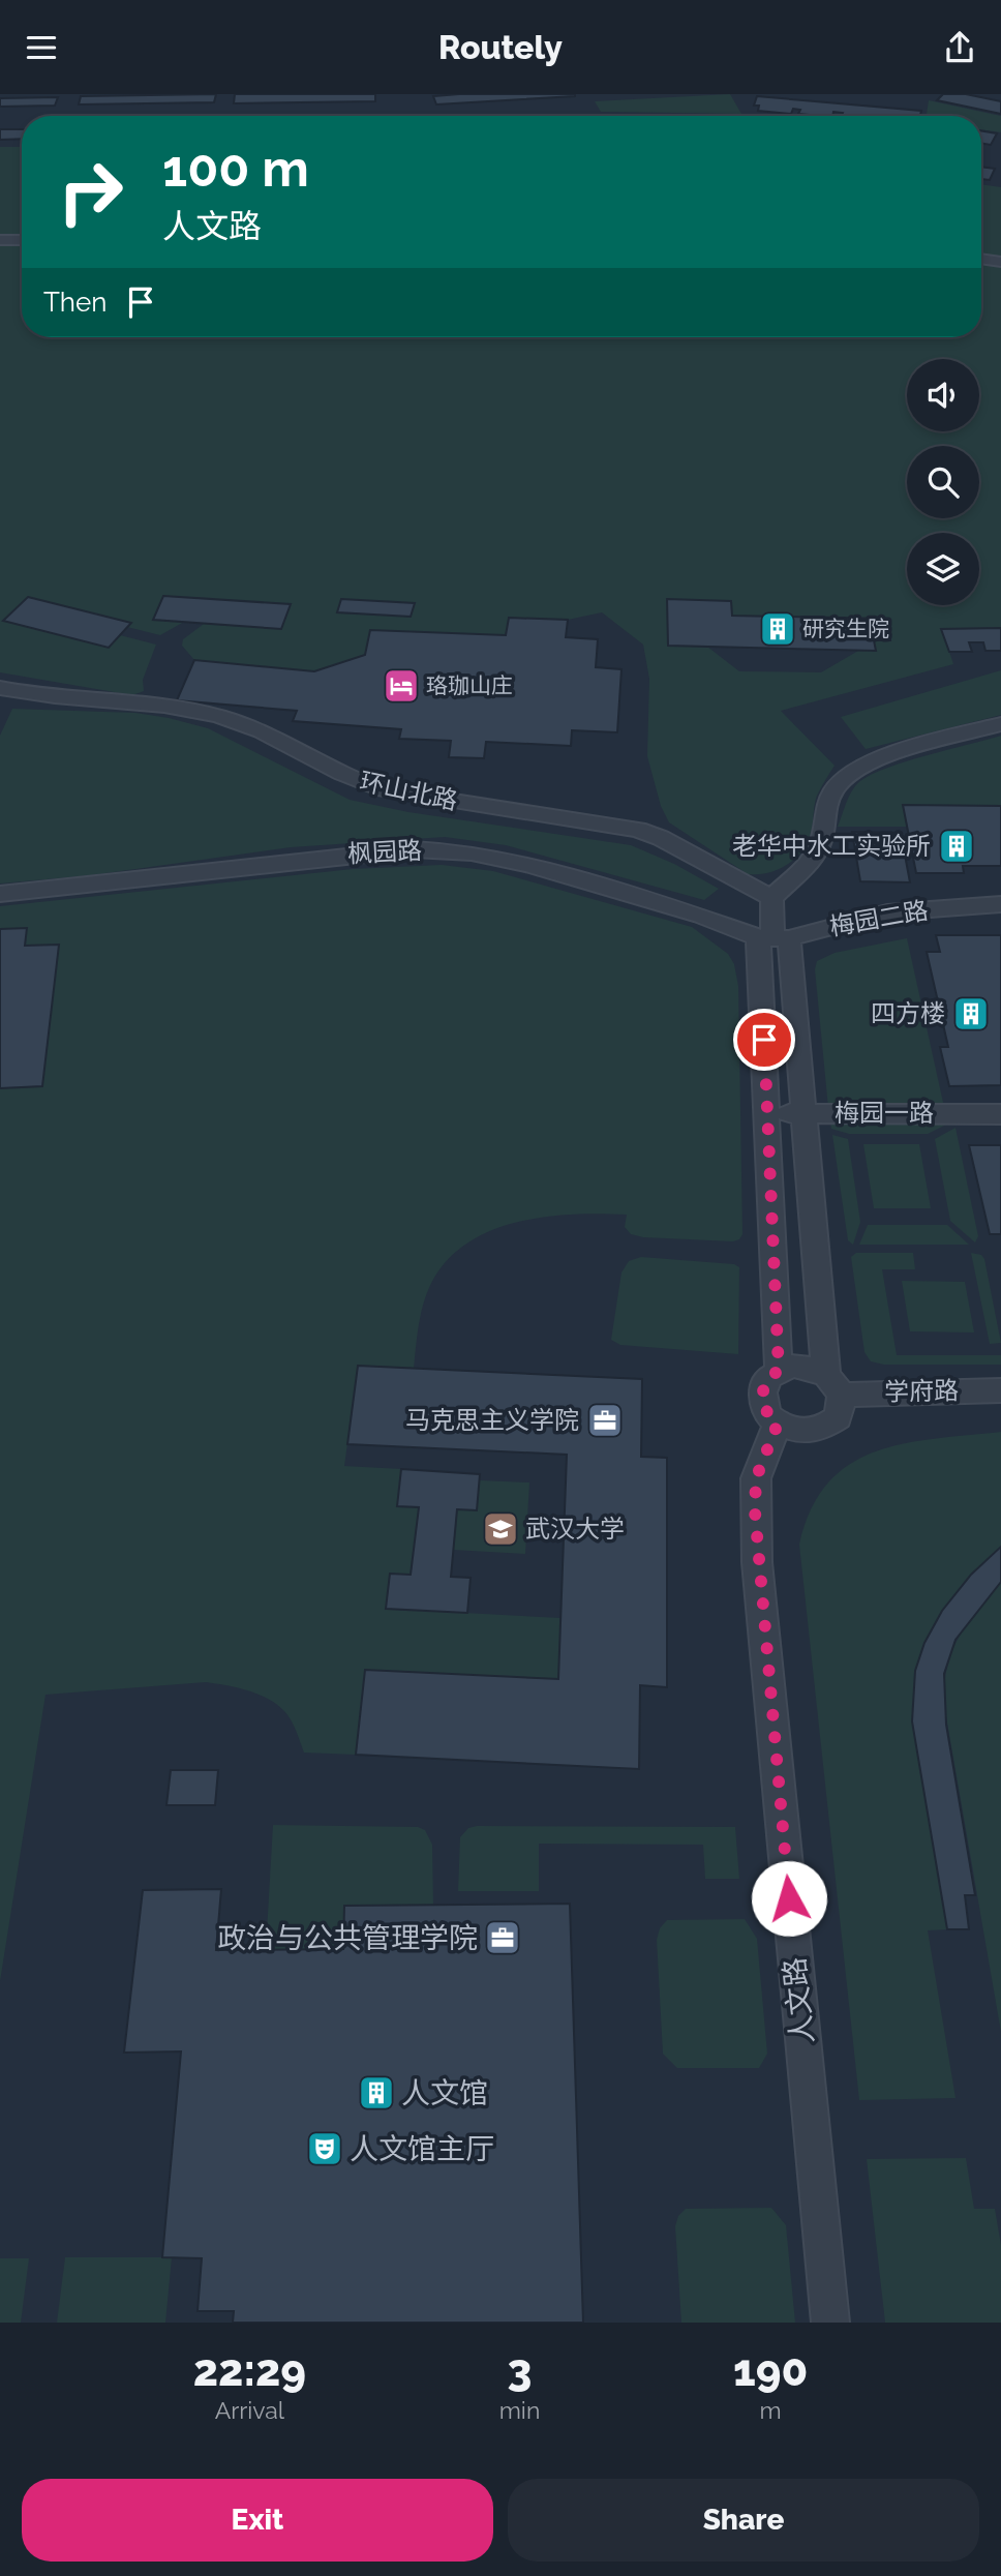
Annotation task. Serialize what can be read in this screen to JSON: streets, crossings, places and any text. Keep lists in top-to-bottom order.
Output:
{
  "streets": {
    "street": [
      "环山北路",
      "枫园路",
      "梅园二路",
      "梅园一路",
      "学府路",
      "人文路"
    ]
  },
  "crossings": [
    ["枫园路", "梅园二路"],
    ["学府路", "人文路"]
  ],
  "places": {
    "building": [
      "研究生院",
      "老华中水工实验所",
      "四方楼",
      "人文馆"
    ],
    "hotel": ["珞珈山庄"],
    "office": ["马克思主义学院", "政治与公共管理学院"],
    "school or university": ["武汉大学"],
    "theatre": ["人文馆主厅"]
  },
  "page": {
    "header": "Routely",
    "turn": ["100 m", "人文路"],
    "then": "Then",
    "eta": [
      "22:29",
      "Arrival",
      "3",
      "min",
      "190",
      "m"
    ],
    "buttons": ["Exit", "Share"]
  }
}
